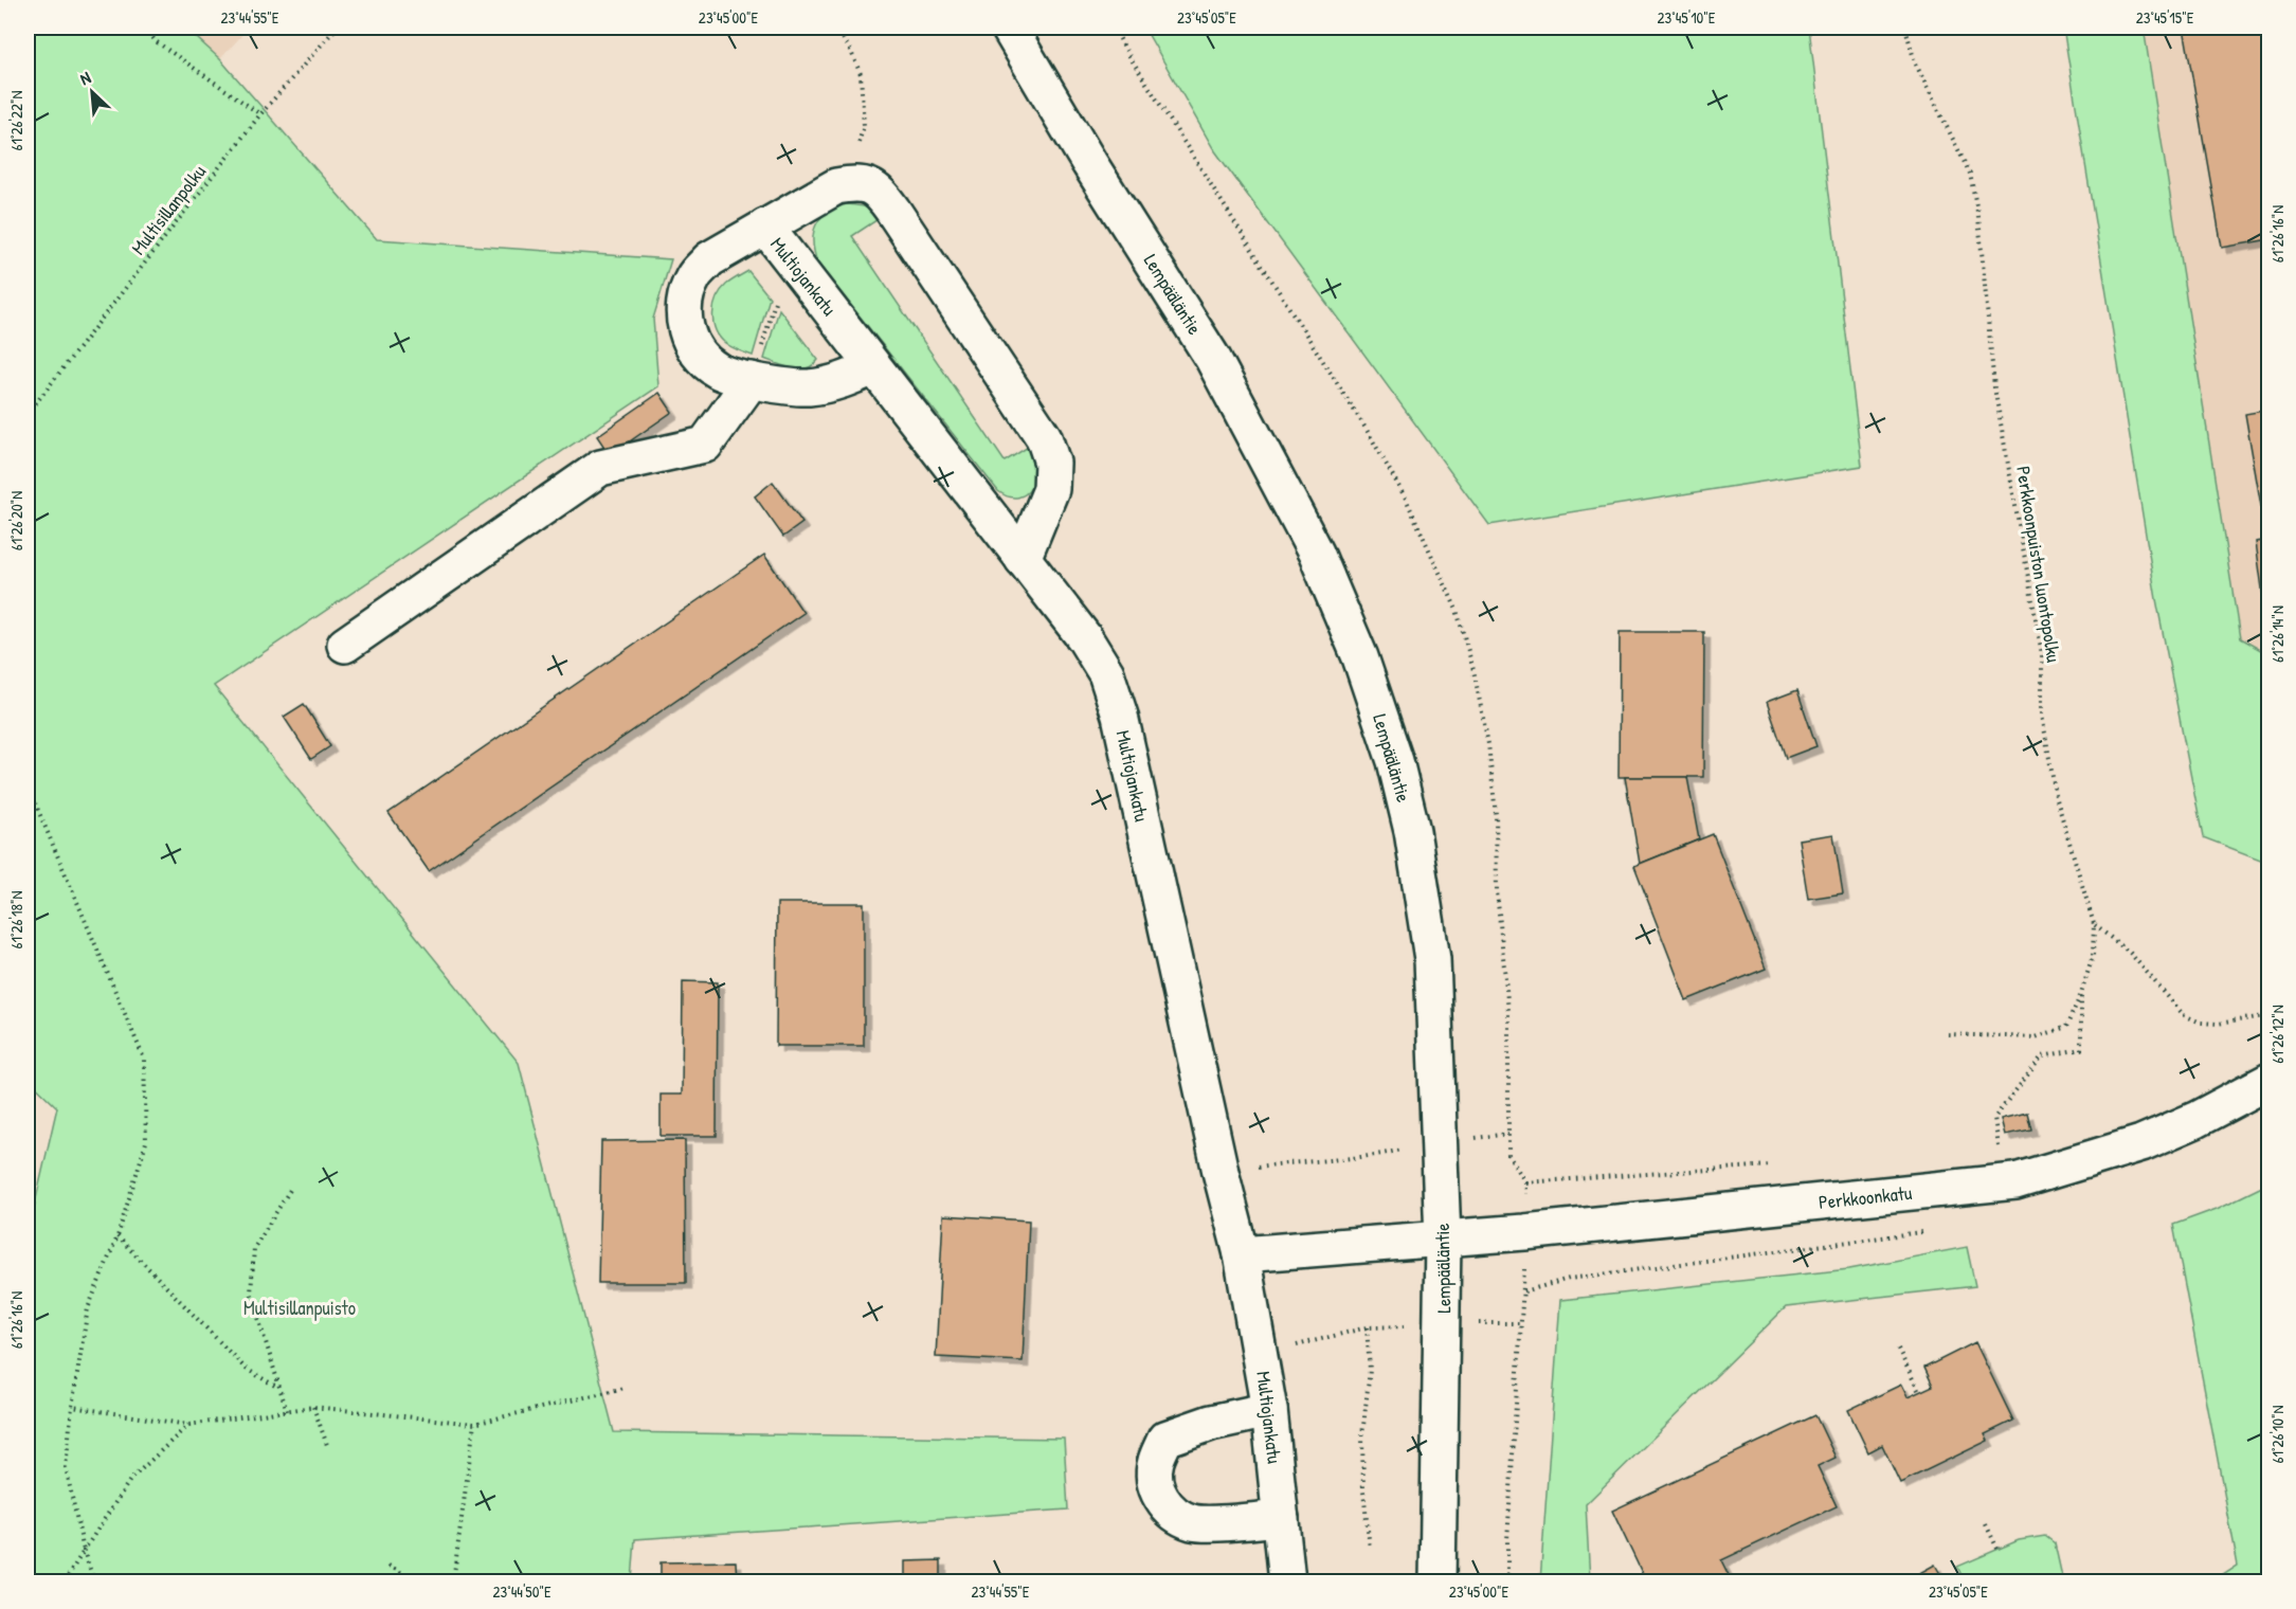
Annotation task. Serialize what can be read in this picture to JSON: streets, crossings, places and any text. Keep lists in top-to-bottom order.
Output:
{
  "streets": {
    "street": ["Multiojankatu", "Lempääläntie", "Perkkoonkatu"],
    "path": ["Multisillanpolku", "Perkkoonpuiston luontopolku"]
  },
  "crossings": [
    ["Lempääläntie", "Perkkoonkatu"]
  ],
  "parks": ["Multisillanpuisto"],
  "north": "top left",
  "coordinates": [
    "23°44'55\"E",
    "23°45'00\"E",
    "23°45'05\"E",
    "23°45'10\"E",
    "23°45'15\"E",
    "61°26'22\"N",
    "61°26'16\"N",
    "61°26'20\"N",
    "61°26'14\"N",
    "61°26'18\"N",
    "61°26'12\"N",
    "61°26'10\"N",
    "23°44'50\"E"
  ]
}
